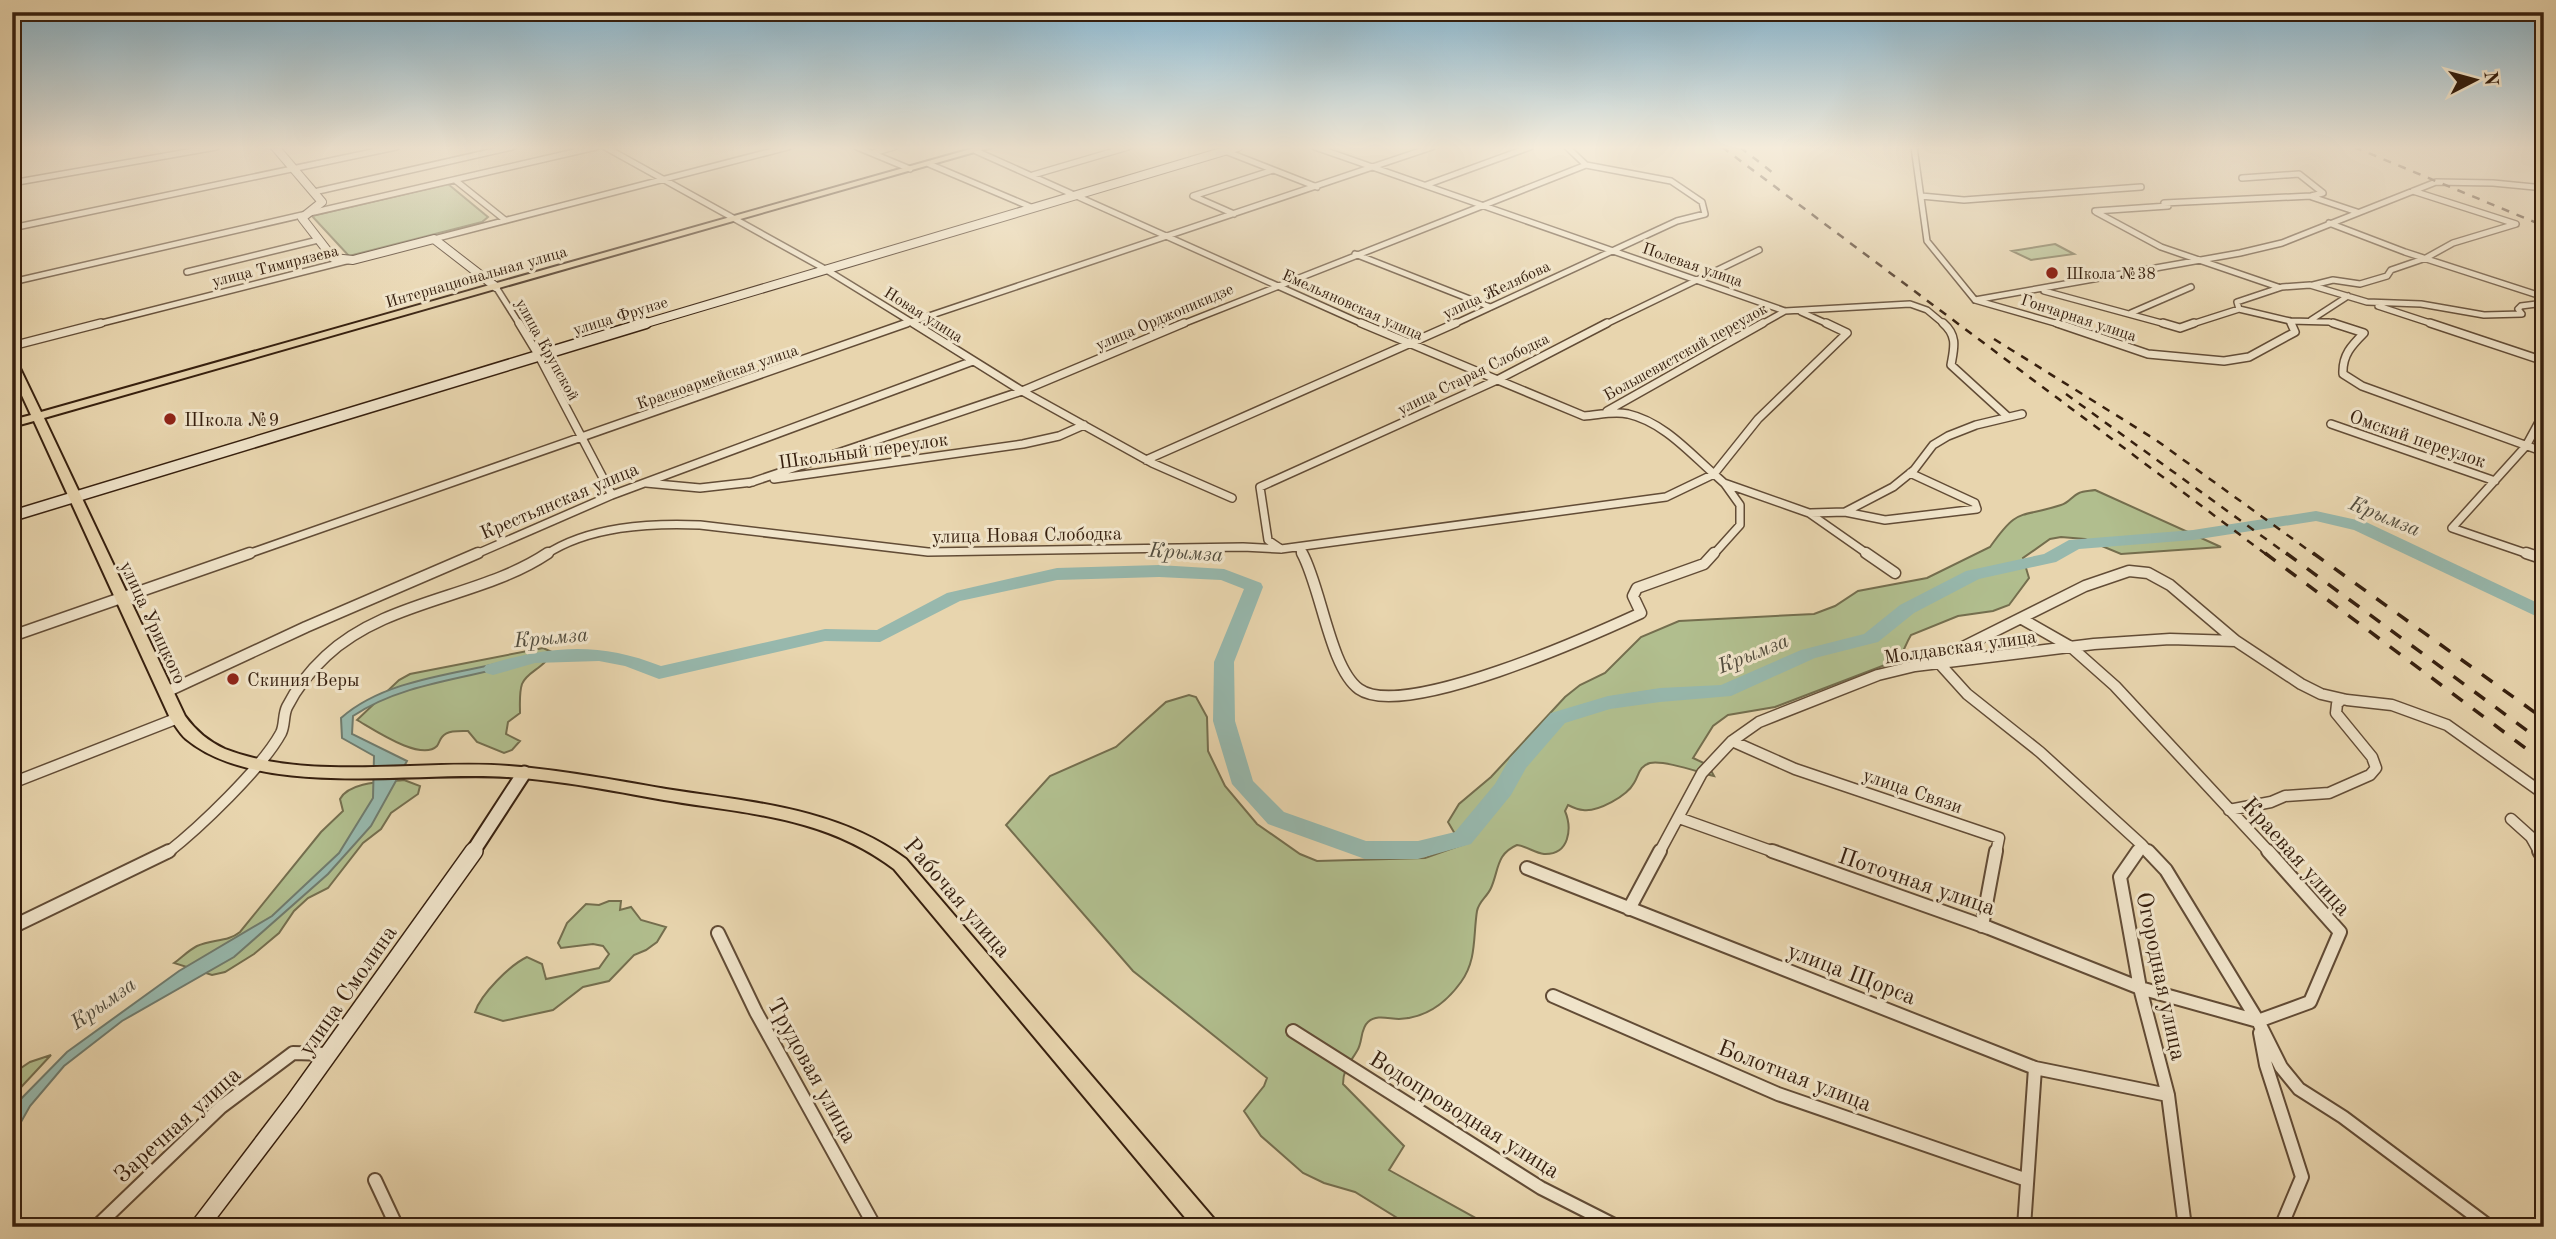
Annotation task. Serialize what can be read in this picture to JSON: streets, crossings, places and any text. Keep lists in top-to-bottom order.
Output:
{
  "streets": {
    "main road": ["Интернациональная улица", "улица Урицкого", "Рабочая улица"],
    "street": [
      "Полевая улица",
      "улица Тимирязева",
      "улица Желябова",
      "Емельяновская улица",
      "Новая улица",
      "улица Фрунзе",
      "улица Орджоникидзе",
      "Гончарная улица",
      "улица Крупской",
      "Большевистский переулок",
      "улица Старая Слободка",
      "Красноармейская улица",
      "Омский переулок",
      "Школьный переулок",
      "Крестьянская улица",
      "улица Новая Слободка",
      "Молдавская улица",
      "улица Связи",
      "Краевая улица",
      "Поточная улица",
      "улица Щорса",
      "Огородная улица",
      "улица Смолина",
      "Трудовая улица",
      "Болотная улица",
      "Водопроводная улица",
      "Заречная улица"
    ]
  },
  "crossings": [
    ["Полевая улица", "улица Желябова"],
    ["Полевая улица", "Большевистский переулок"],
    ["Полевая улица", "улица Старая Слободка"],
    ["улица Тимирязева", "улица Крупской"],
    ["Интернациональная улица", "Новая улица"],
    ["Интернациональная улица", "улица Крупской"],
    ["Интернациональная улица", "улица Урицкого"],
    ["улица Желябова", "Емельяновская улица"],
    ["улица Желябова", "Новая улица"],
    ["Емельяновская улица", "улица Орджоникидзе"],
    ["Емельяновская улица", "Большевистский переулок"],
    ["Емельяновская улица", "улица Старая Слободка"],
    ["Емельяновская улица", "Красноармейская улица"],
    ["Емельяновская улица", "улица Новая Слободка"],
    ["Новая улица", "улица Фрунзе"],
    ["Новая улица", "улица Орджоникидзе"],
    ["Новая улица", "Красноармейская улица"],
    ["Новая улица", "Школьный переулок"],
    ["Новая улица", "Крестьянская улица"],
    ["улица Фрунзе", "улица Крупской"],
    ["улица Фрунзе", "улица Урицкого"],
    ["улица Орджоникидзе", "Школьный переулок"],
    ["улица Крупской", "Красноармейская улица"],
    ["улица Крупской", "Крестьянская улица"],
    ["улица Старая Слободка", "улица Новая Слободка"],
    ["Красноармейская улица", "улица Урицкого"],
    ["Школьный переулок", "Крестьянская улица"],
    ["Крестьянская улица", "улица Урицкого"],
    ["улица Новая Слободка", "улица Урицкого"],
    ["улица Урицкого", "Рабочая улица"],
    ["Молдавская улица", "улица Связи"],
    ["Молдавская улица", "Краевая улица"],
    ["Молдавская улица", "Поточная улица"],
    ["Молдавская улица", "улица Щорса"],
    ["улица Связи", "Поточная улица"],
    ["Краевая улица", "Поточная улица"],
    ["Поточная улица", "Огородная улица"],
    ["Рабочая улица", "улица Смолина"],
    ["улица Щорса", "Огородная улица"],
    ["улица Смолина", "Заречная улица"]
  ],
  "water": ["Крымза"],
  "places": ["Школа №38", "Школа №9", "Скиния Веры"],
  "north": "right"
}
